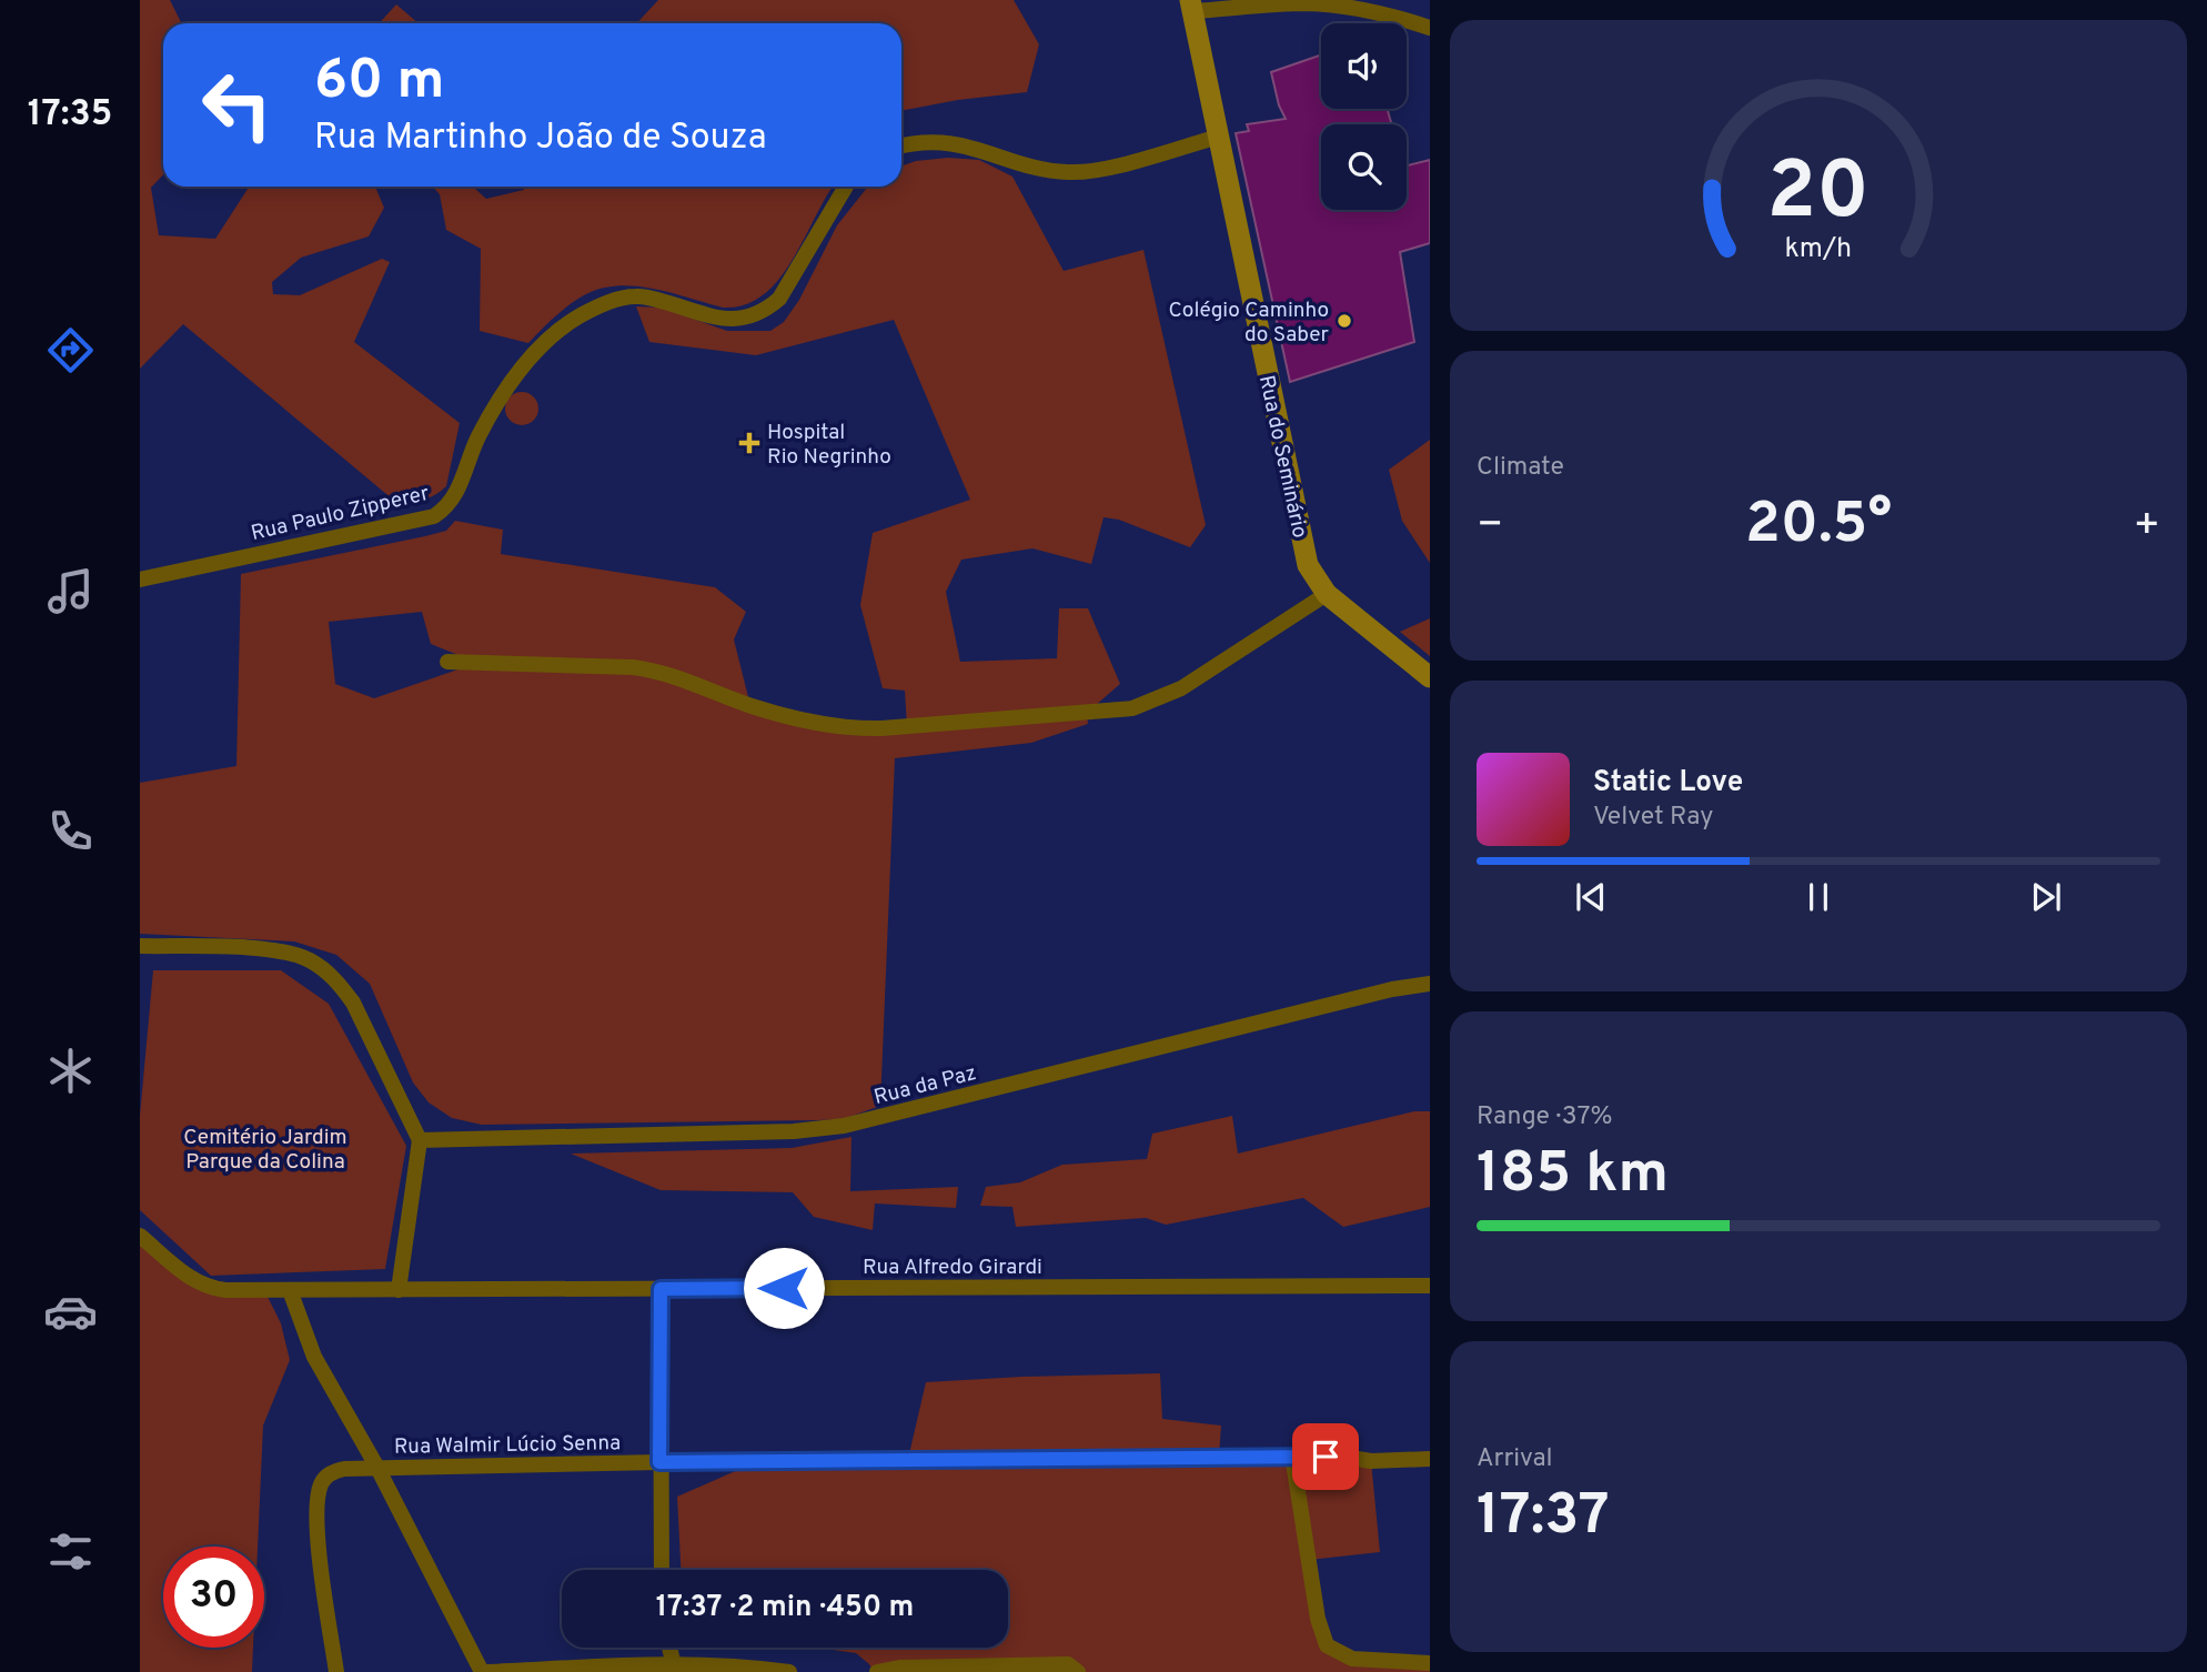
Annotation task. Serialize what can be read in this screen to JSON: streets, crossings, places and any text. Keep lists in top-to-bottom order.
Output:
{
  "streets": {
    "street": [
      "Rua do Seminário",
      "Rua Paulo Zipperer",
      "Rua da Paz",
      "Rua Alfredo Girardi",
      "Rua Walmir Lúcio Senna"
    ]
  },
  "parks": ["Cemitério Jardim Parque da Colina"],
  "places": {
    "other": ["Colégio Caminho do Saber"],
    "health": ["Hospital Rio Negrinho"]
  },
  "page": {
    "tabs": "17:35",
    "turn": ["60 m", "Rua Martinho João de Souza"],
    "tile": [
      "Climate",
      ["Range · 37%", "185 km"],
      ["Arrival", "17:37"]
    ],
    "heat": ["−", "20.5°", "+"],
    "song": ["Static Love", "Velvet Ray"],
    "limit": "30",
    "trip": "17:37 · 2 min · 450 m",
    "gauge": ["20", "km/h"]
  }
}
